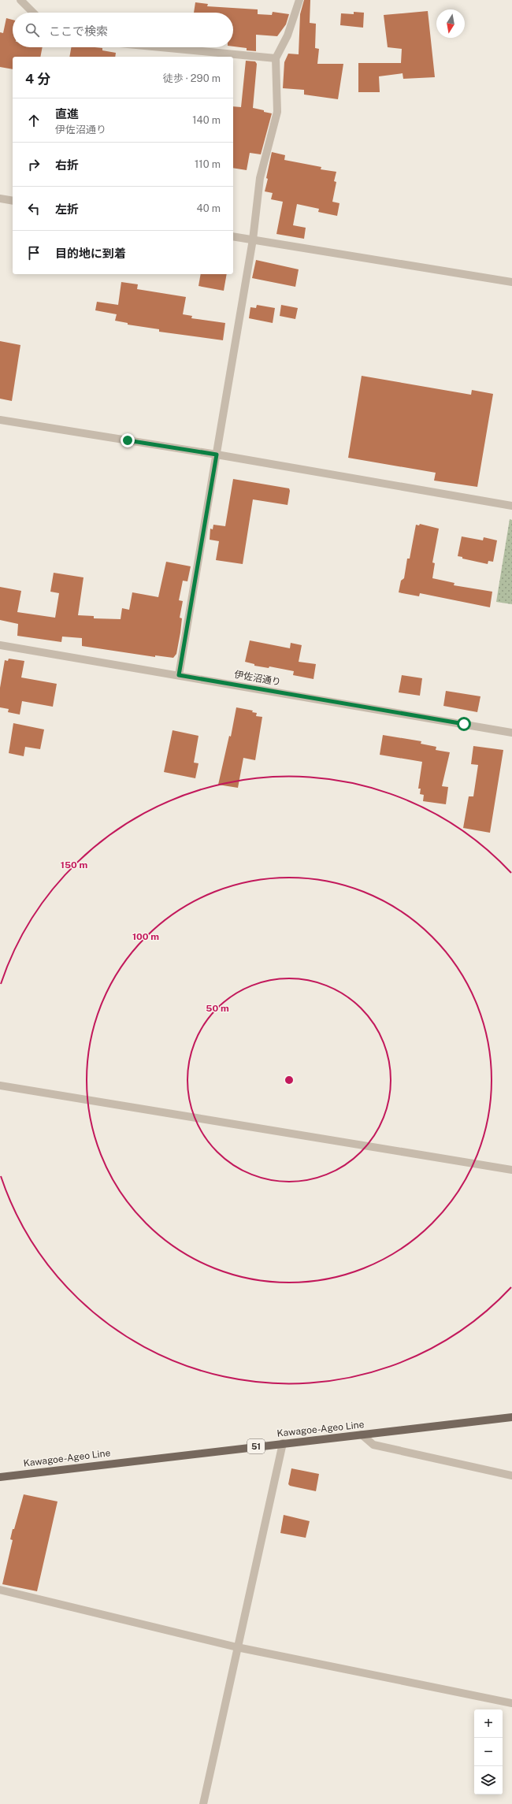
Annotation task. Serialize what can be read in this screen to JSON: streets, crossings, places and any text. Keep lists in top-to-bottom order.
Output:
{
  "streets": {
    "main road": ["Kawagoe-Ageo Line", "51"],
    "street": ["伊佐沼通り"]
  },
  "north": "bottom",
  "page": {
    "search": "ここで検索",
    "heading": ["4 分", "徒歩 · 290 m"],
    "list": [
      ["直進", "伊佐沼通り", "140 m"],
      ["右折", "110 m"],
      ["左折", "40 m"],
      "目的地に到着"
    ],
    "map_buttons": ["+", "−"]
  },
  "rings": ["150 m", "100 m", "50 m"]
}
